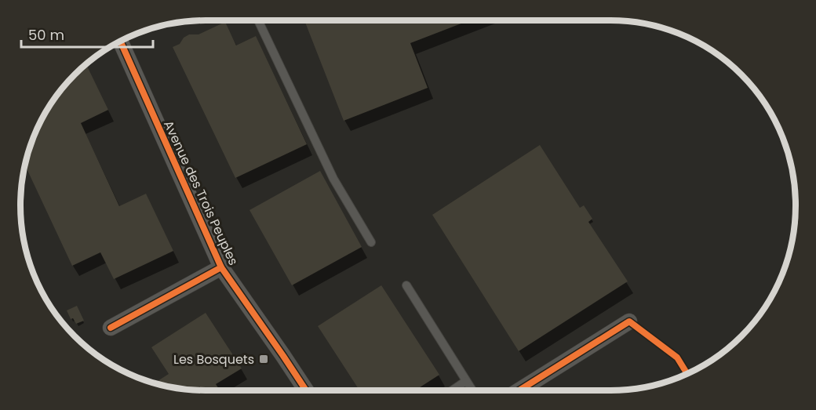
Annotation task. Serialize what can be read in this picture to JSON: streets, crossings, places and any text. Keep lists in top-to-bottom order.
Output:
{
  "streets": {
    "street": ["Avenue des Trois Peuples"]
  },
  "places": {
    "transit": ["Les Bosquets"]
  },
  "scale_bar": "50 m"
}
